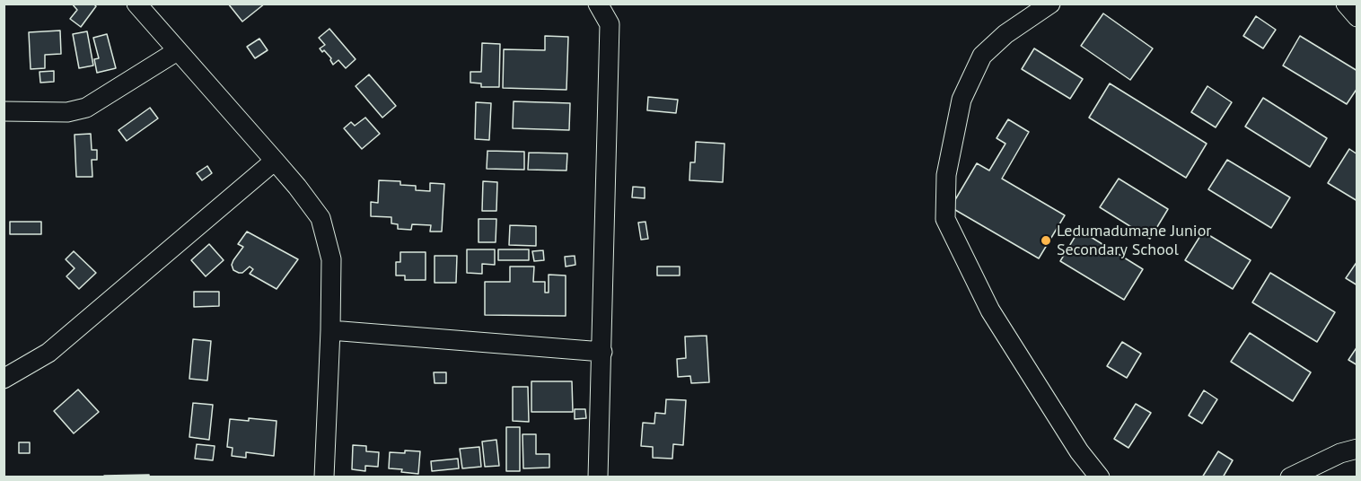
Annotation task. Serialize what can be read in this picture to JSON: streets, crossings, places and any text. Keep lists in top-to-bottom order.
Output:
{
  "places": ["Ledumadumane Junior Secondary School"]
}
